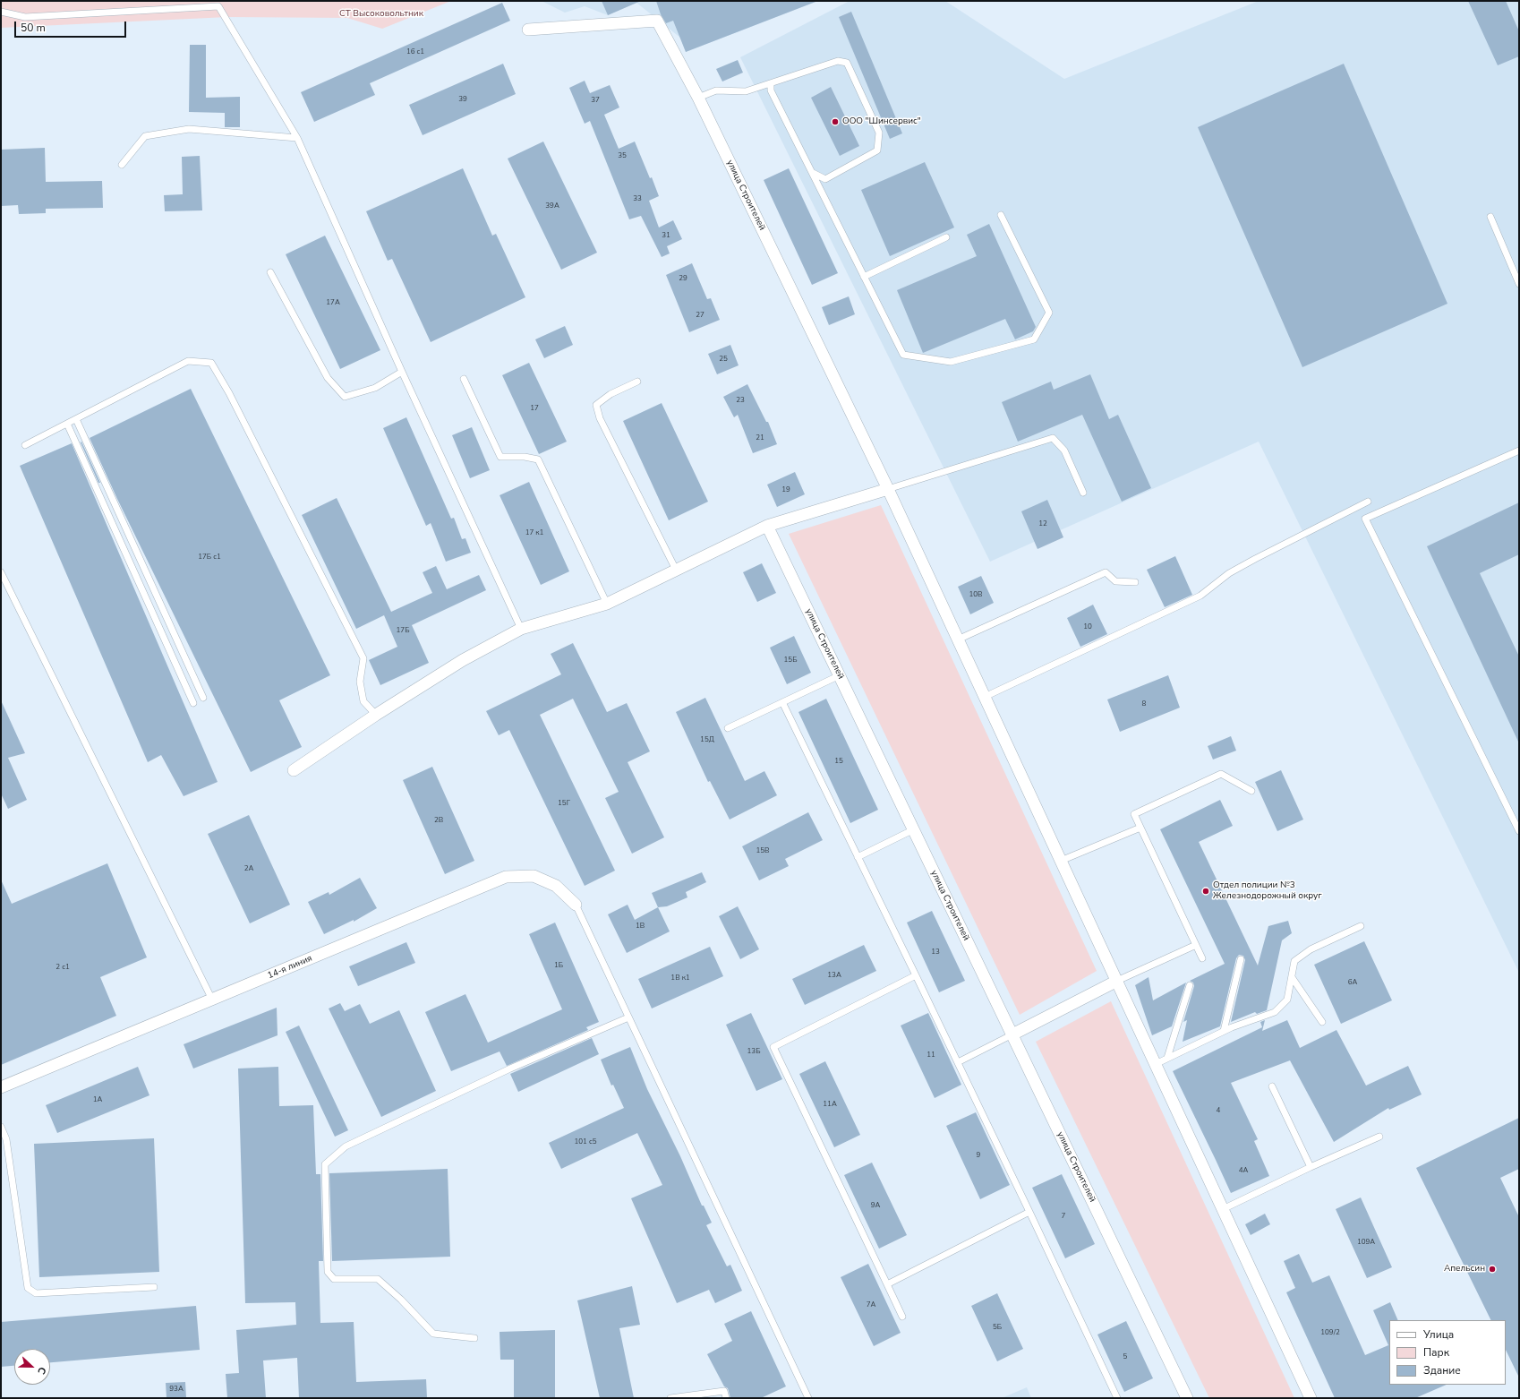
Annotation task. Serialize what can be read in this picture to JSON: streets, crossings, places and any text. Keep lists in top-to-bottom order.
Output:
{
  "streets": {
    "street": ["улица Строителей", "14-я линия"]
  },
  "parks": ["СТ Высоковольтник"],
  "places": ["ООО \"Шинсервис\"", "Отдел полиции №3 Железнодорожный округ", "Апельсин"],
  "house_numbers": [
    "16 с1",
    "39",
    "37",
    "35",
    "33",
    "39А",
    "31",
    "29",
    "17А",
    "27",
    "25",
    "23",
    "17",
    "21",
    "19",
    "12",
    "17 к1",
    "17Б с1",
    "10В",
    "10",
    "17Б",
    "15Б",
    "8",
    "15Д",
    "15",
    "15Г",
    "2В",
    "15В",
    "2А",
    "1В",
    "13",
    "1Б",
    "2 с1",
    "13А",
    "1В к1",
    "6А",
    "13Б",
    "11",
    "1А",
    "11А",
    "4",
    "101 с5",
    "9",
    "4А",
    "9А",
    "7",
    "109А",
    "7А",
    "5Б",
    "109/2",
    "5",
    "93А"
  ],
  "legend": ["Улица", "Парк", "Здание"],
  "scale_bar": "50 m",
  "north": "right"
}
